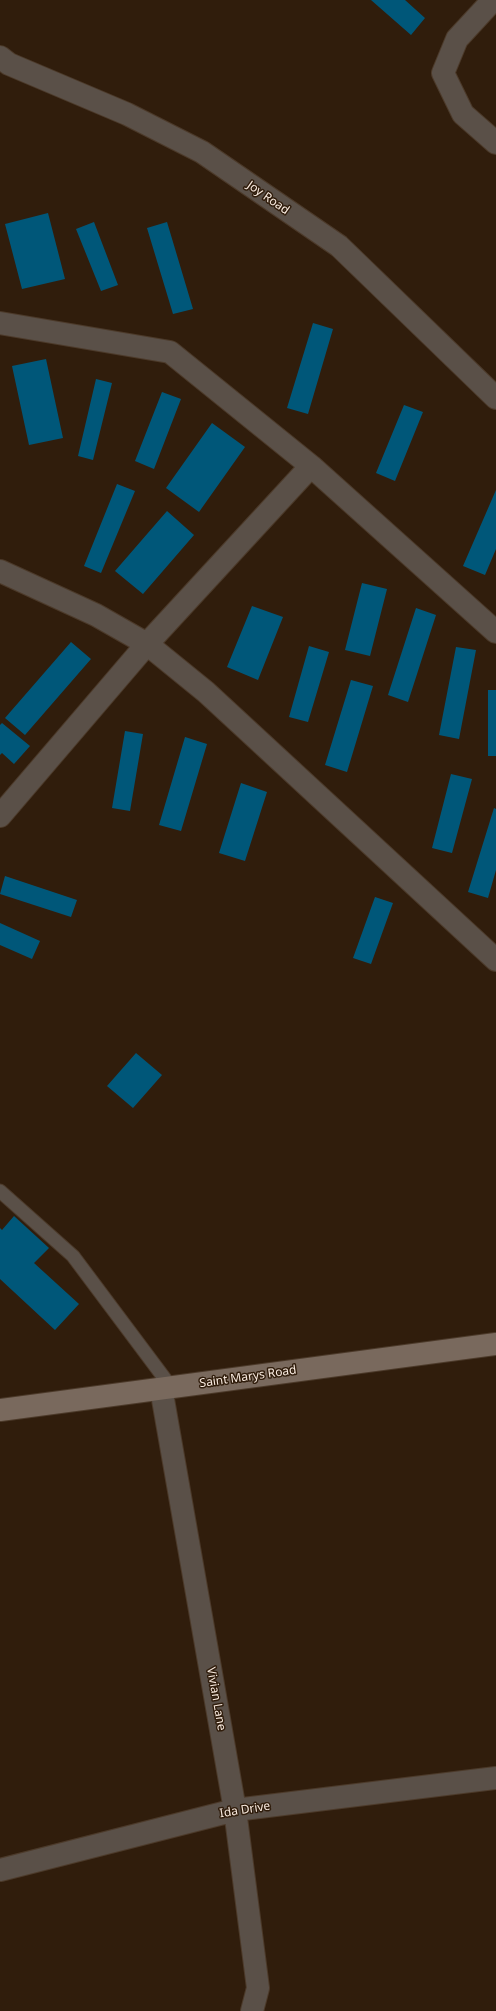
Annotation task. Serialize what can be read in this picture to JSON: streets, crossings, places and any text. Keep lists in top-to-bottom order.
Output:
{
  "streets": {
    "main road": ["Saint Marys Road"],
    "street": ["Joy Road", "Vivian Lane", "Ida Drive"]
  },
  "crossings": [
    ["Saint Marys Road", "Vivian Lane"],
    ["Vivian Lane", "Ida Drive"]
  ]
}
